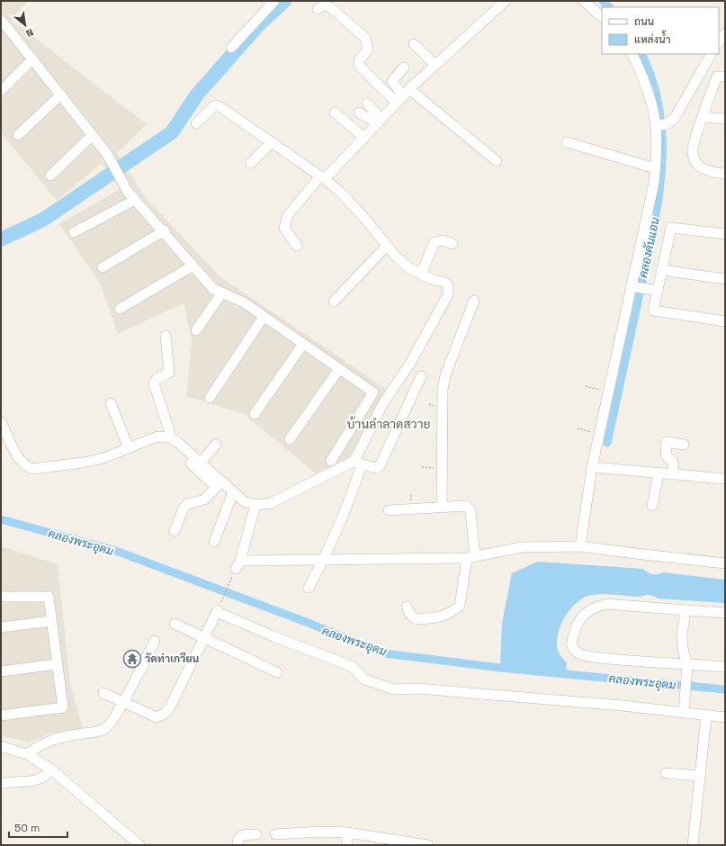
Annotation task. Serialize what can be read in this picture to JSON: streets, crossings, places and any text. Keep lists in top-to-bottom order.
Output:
{
  "districts": ["บ้านลำลาดสวาย"],
  "water": ["คลองคันแอน", "คลองพระอุดม"],
  "places": {
    "temple": ["วัดท่าเกวียน"]
  },
  "legend": ["ถนน", "แหล่งน้ำ"],
  "scale_bar": "50 m",
  "north": "bottom right"
}
